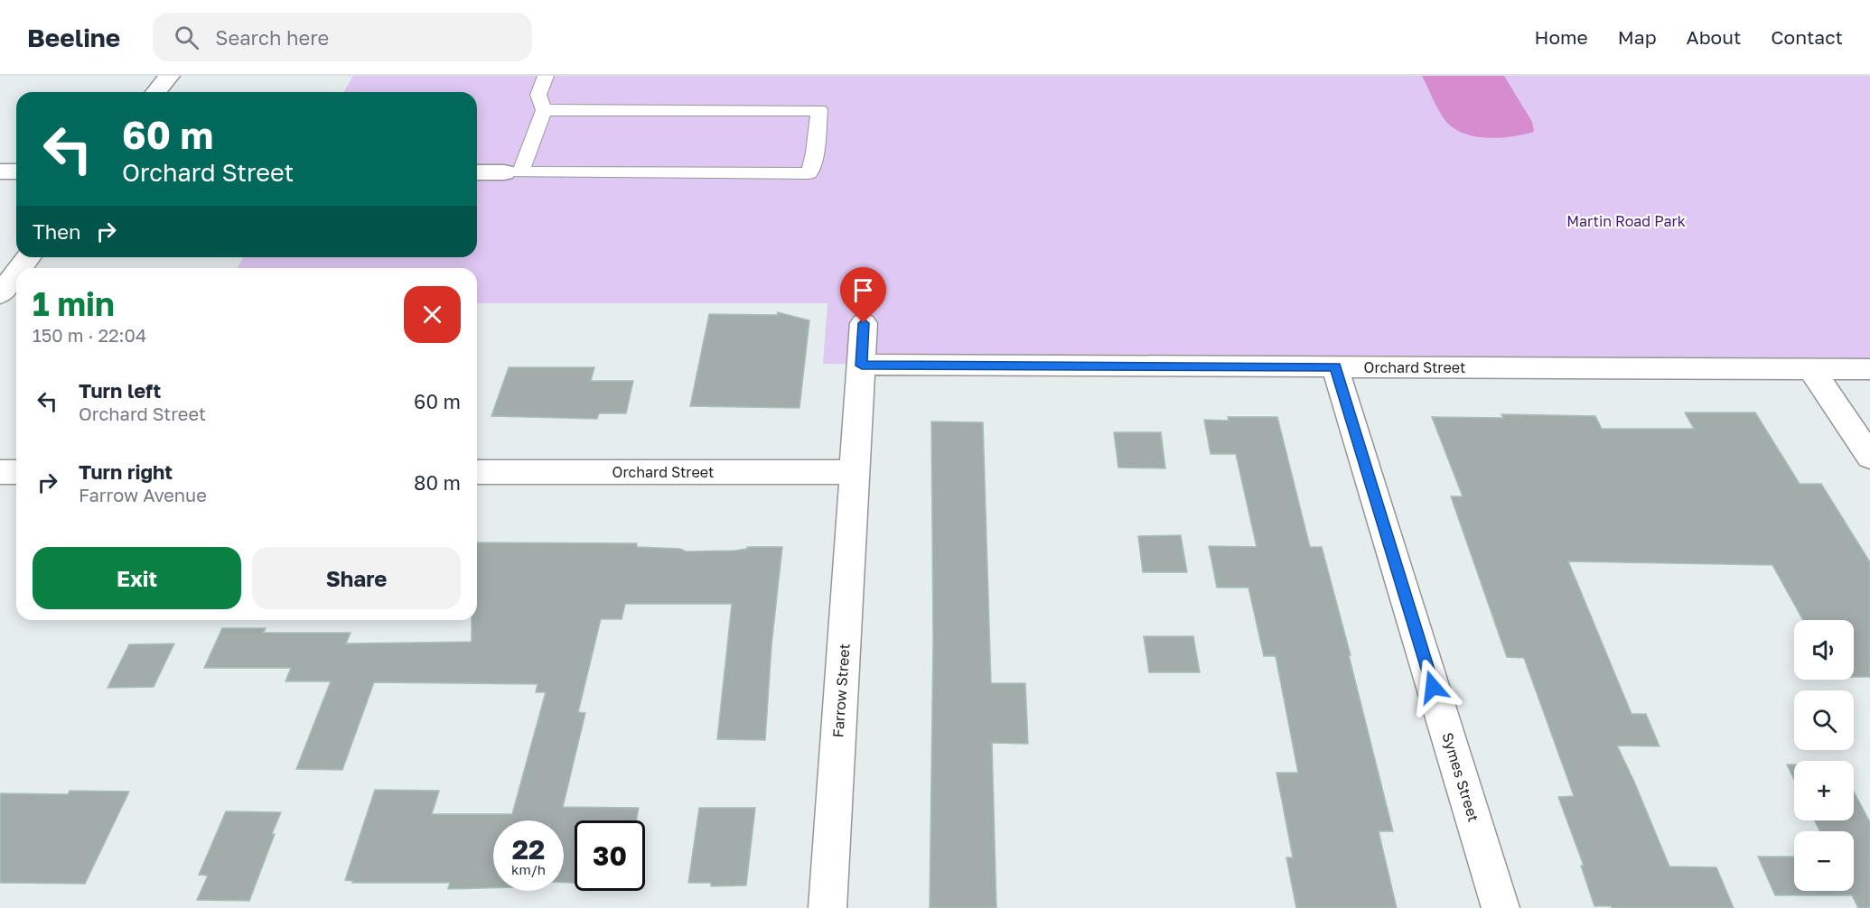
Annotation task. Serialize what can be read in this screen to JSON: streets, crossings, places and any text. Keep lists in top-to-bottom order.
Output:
{
  "streets": {
    "street": ["Orchard Street", "Farrow Street", "Symes Street"]
  },
  "crossings": [
    ["Orchard Street", "Farrow Street"],
    ["Orchard Street", "Symes Street"]
  ],
  "parks": ["Martin Road Park"],
  "page": {
    "header": "Beeline",
    "search": "Search here",
    "nav": [
      "Home",
      "Map",
      "About",
      "Contact"
    ],
    "turn": ["60 m", "Orchard Street"],
    "then": "Then",
    "heading": ["1 min", "150 m · 22:04"],
    "list": [
      {
        "name": "Turn left",
        "note": "Orchard Street",
        "value": "60 m"
      },
      {
        "name": "Turn right",
        "note": "Farrow Avenue",
        "value": "80 m"
      }
    ],
    "buttons": ["Exit", "Share"],
    "map_buttons": ["+", "−"],
    "speed": "22 km/h",
    "limit": "30"
  }
}
